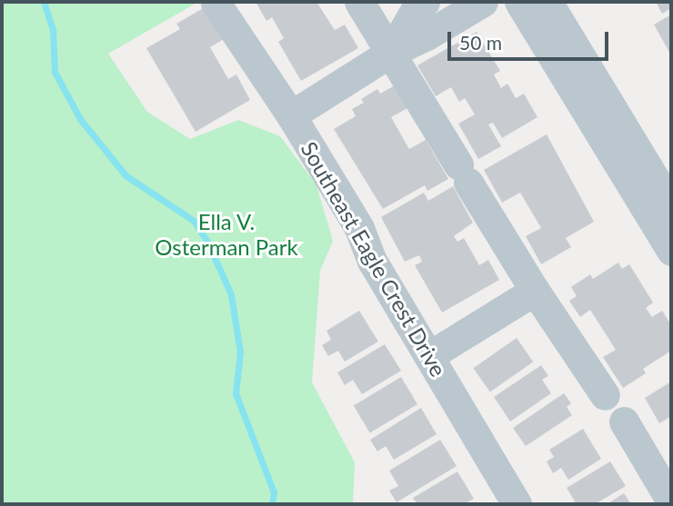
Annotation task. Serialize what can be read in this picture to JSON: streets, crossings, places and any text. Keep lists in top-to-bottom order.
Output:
{
  "streets": {
    "street": ["Southeast Eagle Crest Drive"]
  },
  "parks": ["Ella V. Osterman Park"],
  "scale_bar": "50 m"
}
